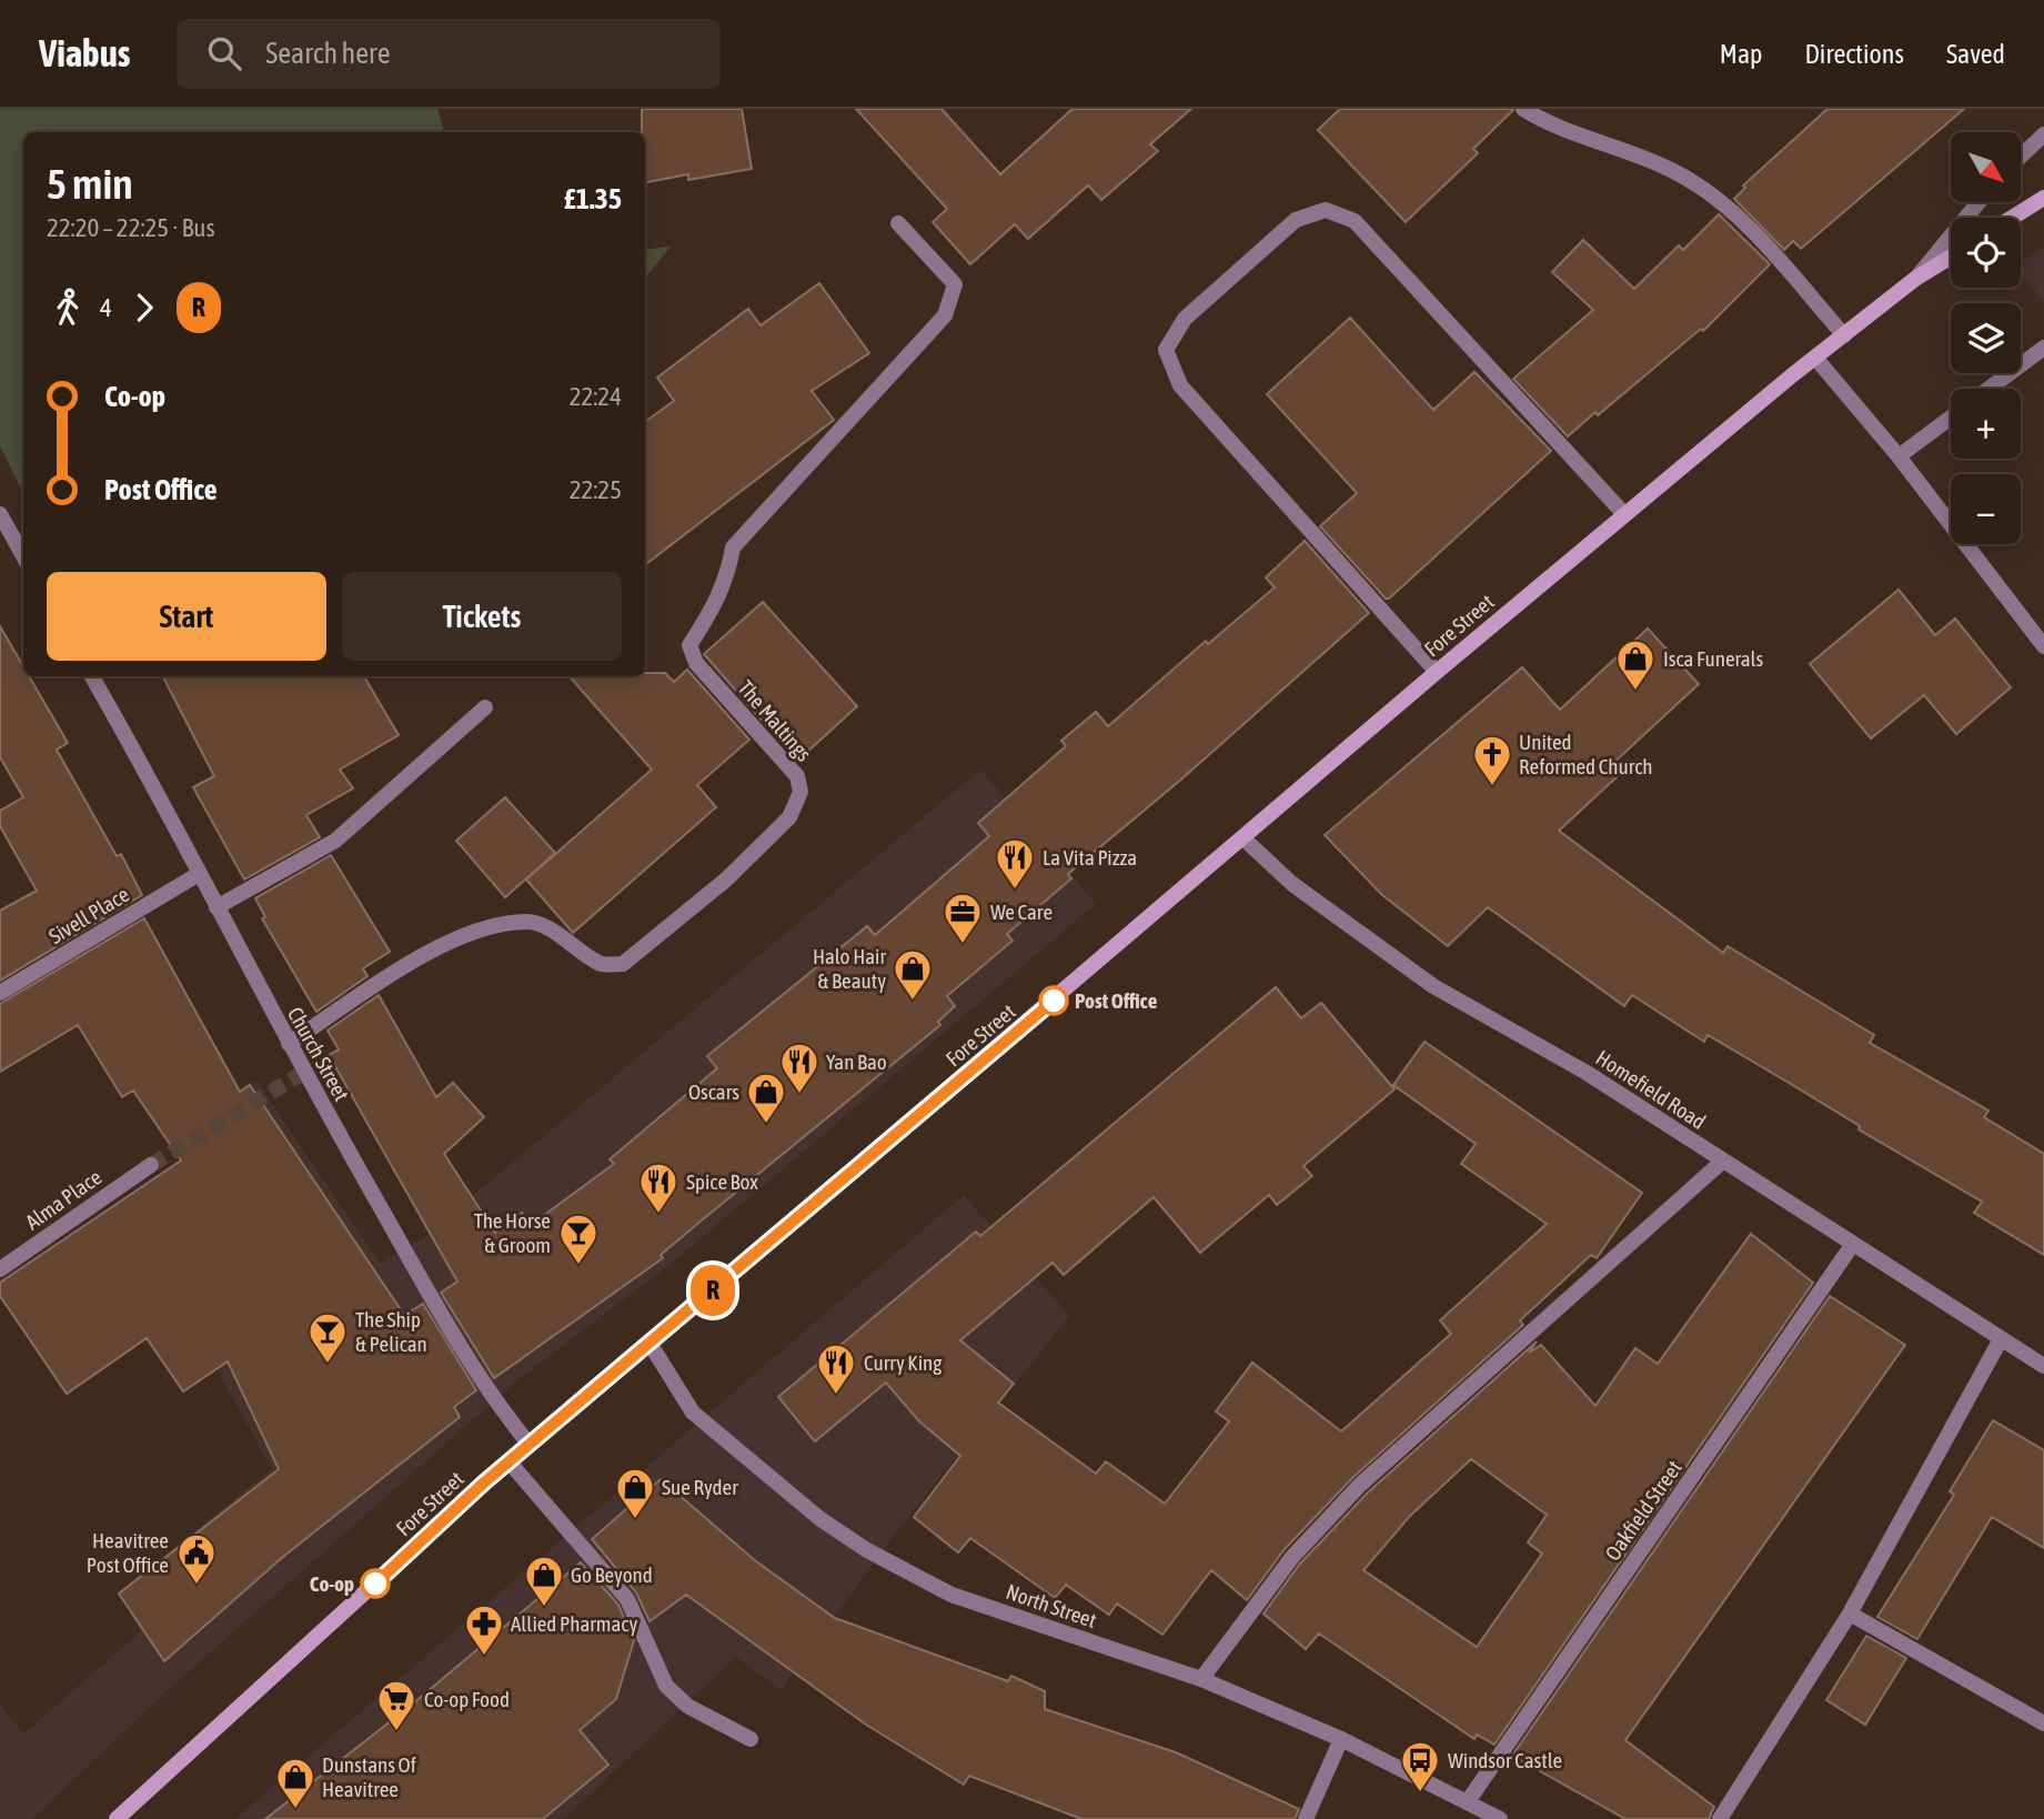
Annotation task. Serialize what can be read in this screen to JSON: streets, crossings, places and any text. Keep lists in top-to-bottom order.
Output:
{
  "streets": {
    "main road": ["Fore Street"],
    "street": [
      "The Maltings",
      "Sivell Place",
      "Church Street",
      "Homefield Road",
      "Alma Place",
      "Oakfield Street",
      "North Street"
    ]
  },
  "crossings": [
    ["Fore Street", "Church Street"],
    ["Fore Street", "Homefield Road"],
    ["Fore Street", "North Street"],
    ["The Maltings", "Church Street"],
    ["Sivell Place", "Church Street"],
    ["Homefield Road", "Oakfield Street"],
    ["Oakfield Street", "North Street"]
  ],
  "places": {
    "shop": [
      "Isca Funerals",
      "Halo Hair & Beauty",
      "Oscars",
      "Sue Ryder",
      "Go Beyond",
      "Dunstans Of Heavitree"
    ],
    "church": ["United Reformed Church"],
    "restaurant": [
      "La Vita Pizza",
      "Yan Bao",
      "Spice Box",
      "Curry King"
    ],
    "office": ["We Care"],
    "other": ["Post Office", "Co-op"],
    "bar": ["The Horse & Groom", "The Ship & Pelican"],
    "public building": ["Heavitree Post Office"],
    "pharmacy": ["Allied Pharmacy"],
    "supermarket": ["Co-op Food"],
    "bus stop": ["Windsor Castle"]
  },
  "lines": ["bus line R"],
  "north": "bottom right",
  "page": {
    "header": "Viabus",
    "search": "Search here",
    "nav": ["Map", "Directions", "Saved"],
    "on_map": "R",
    "map_buttons": ["+", "−"],
    "heading": ["5 min", "22:20 – 22:25 · Bus", "£1.35"],
    "legs": ["4", "R"],
    "list": [
      {
        "name": "Co-op",
        "value": "22:24"
      },
      {
        "name": "Post Office",
        "value": "22:25"
      }
    ],
    "buttons": ["Start", "Tickets"]
  }
}
